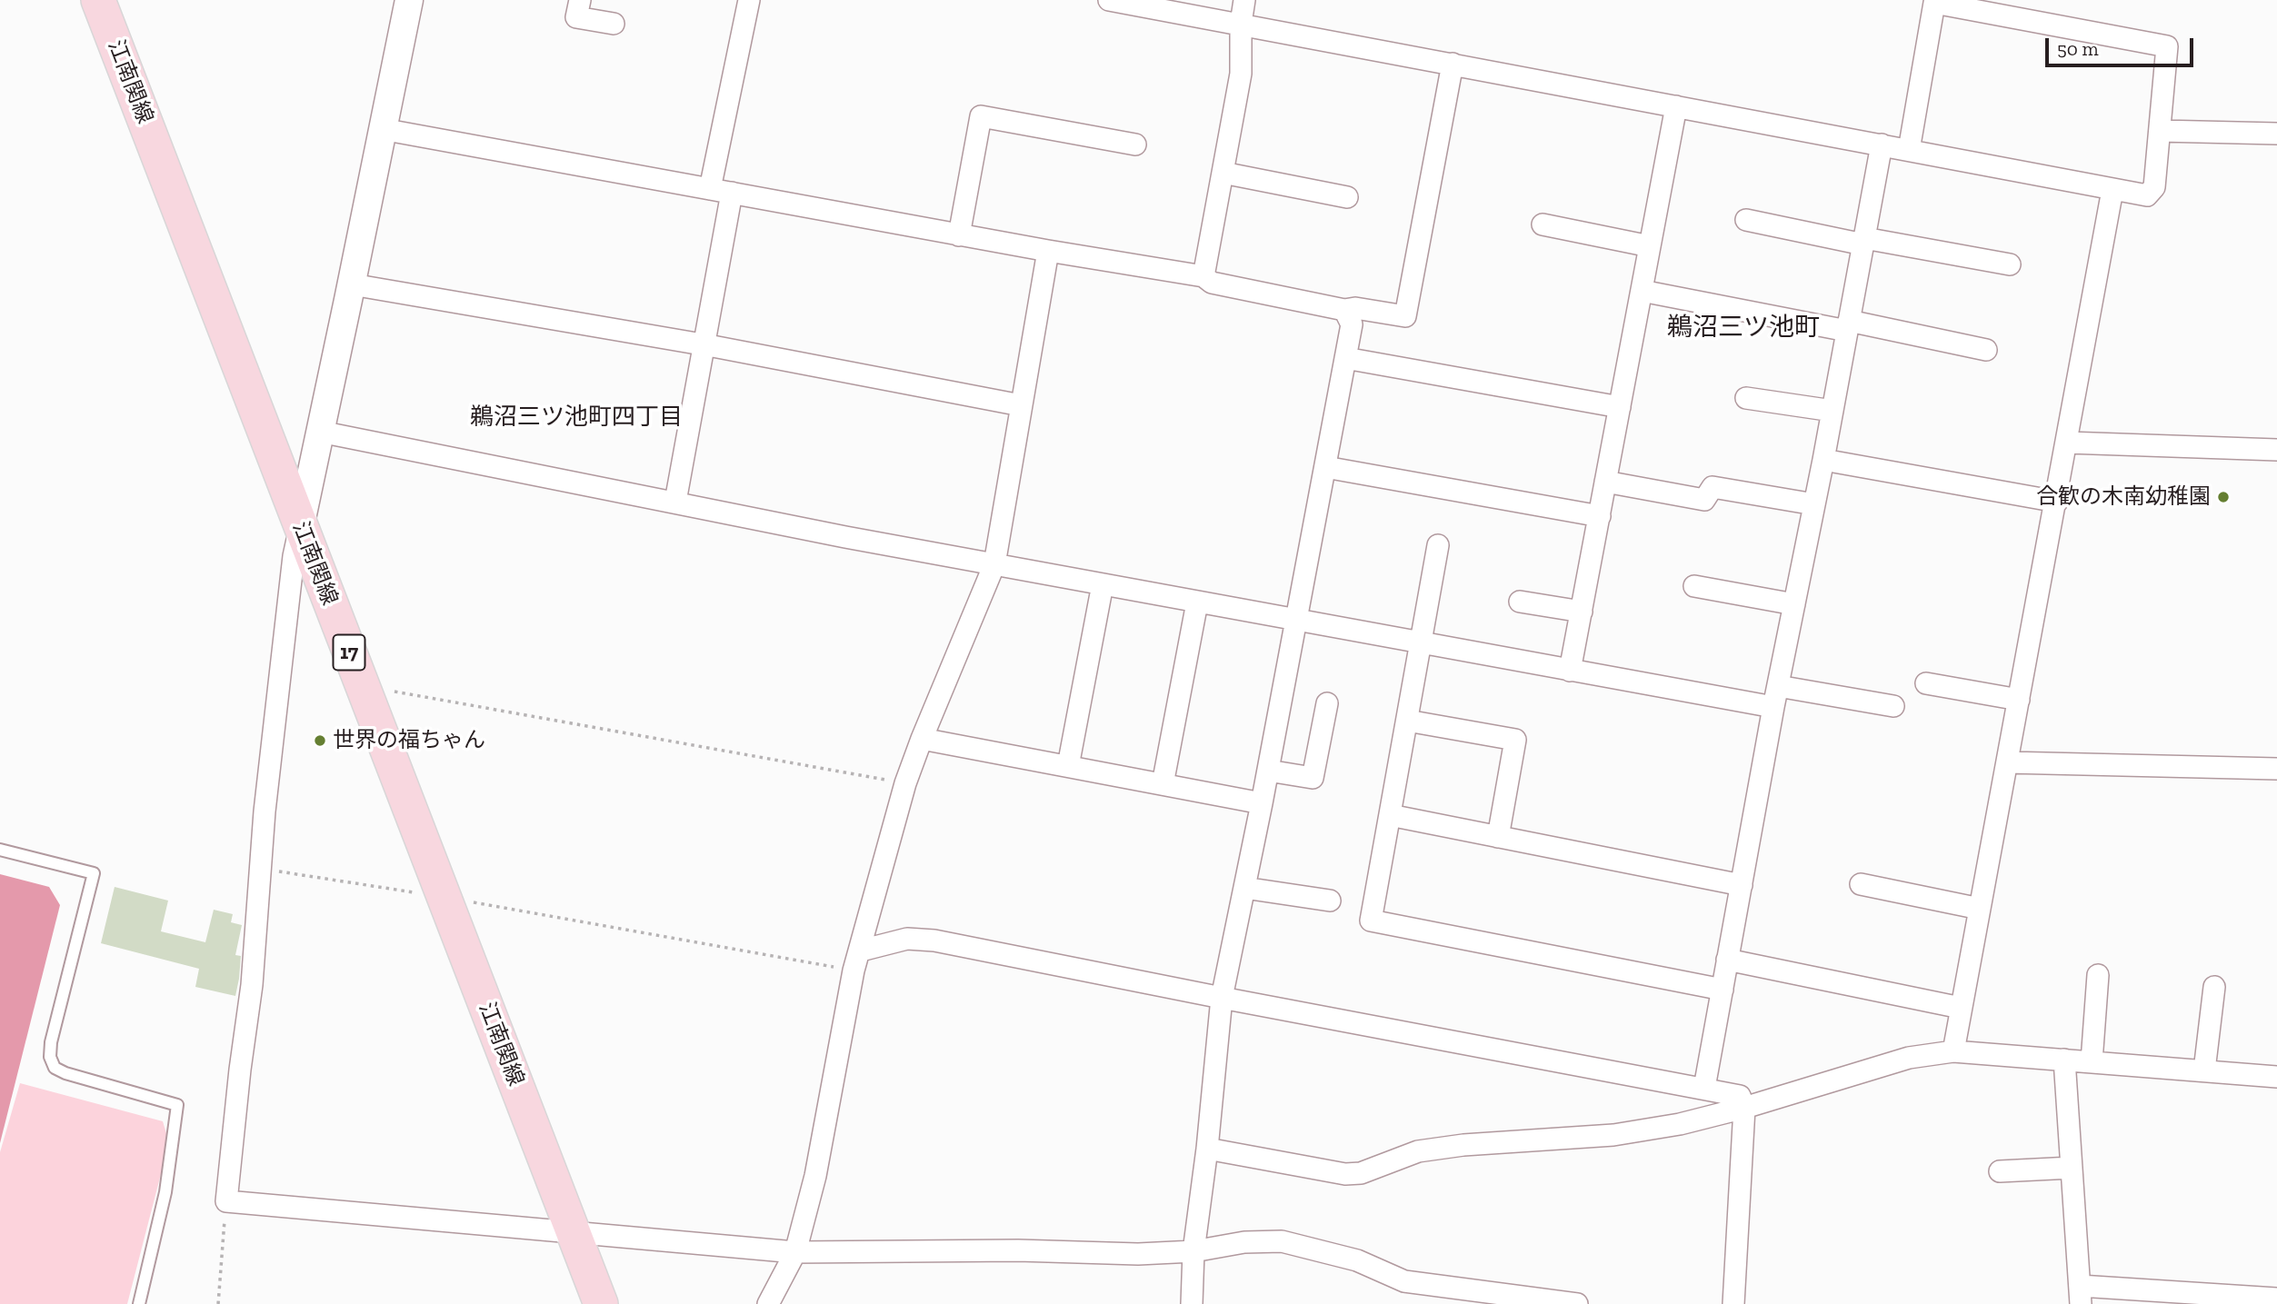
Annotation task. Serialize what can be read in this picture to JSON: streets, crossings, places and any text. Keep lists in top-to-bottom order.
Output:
{
  "streets": {
    "main road": ["江南関線", "17"]
  },
  "districts": ["鵜沼三ツ池町", "鵜沼三ツ池町四丁目"],
  "places": ["合歓の木南幼稚園", "世界の福ちゃん"],
  "scale_bar": "50 m"
}
